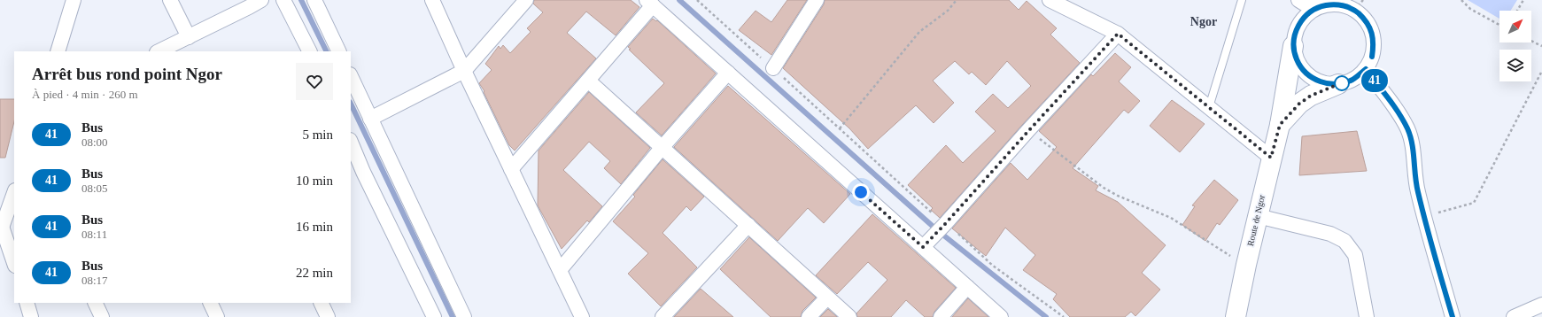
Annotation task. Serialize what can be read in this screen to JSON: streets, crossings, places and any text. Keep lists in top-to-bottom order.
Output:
{
  "streets": {
    "street": ["Route de Ngor"]
  },
  "districts": ["Ngor"],
  "lines": ["bus line 41"],
  "north": "top right",
  "page": {
    "on_map": "41",
    "heading": ["Arrêt bus rond point Ngor", "À pied · 4 min · 260 m"],
    "list": [
      {
        "mark": "41",
        "name": "Bus",
        "note": "08:00",
        "value": "5 min"
      },
      {
        "mark": "41",
        "name": "Bus",
        "note": "08:05",
        "value": "10 min"
      },
      {
        "mark": "41",
        "name": "Bus",
        "note": "08:11",
        "value": "16 min"
      },
      {
        "mark": "41",
        "name": "Bus",
        "note": "08:17",
        "value": "22 min"
      }
    ]
  }
}
